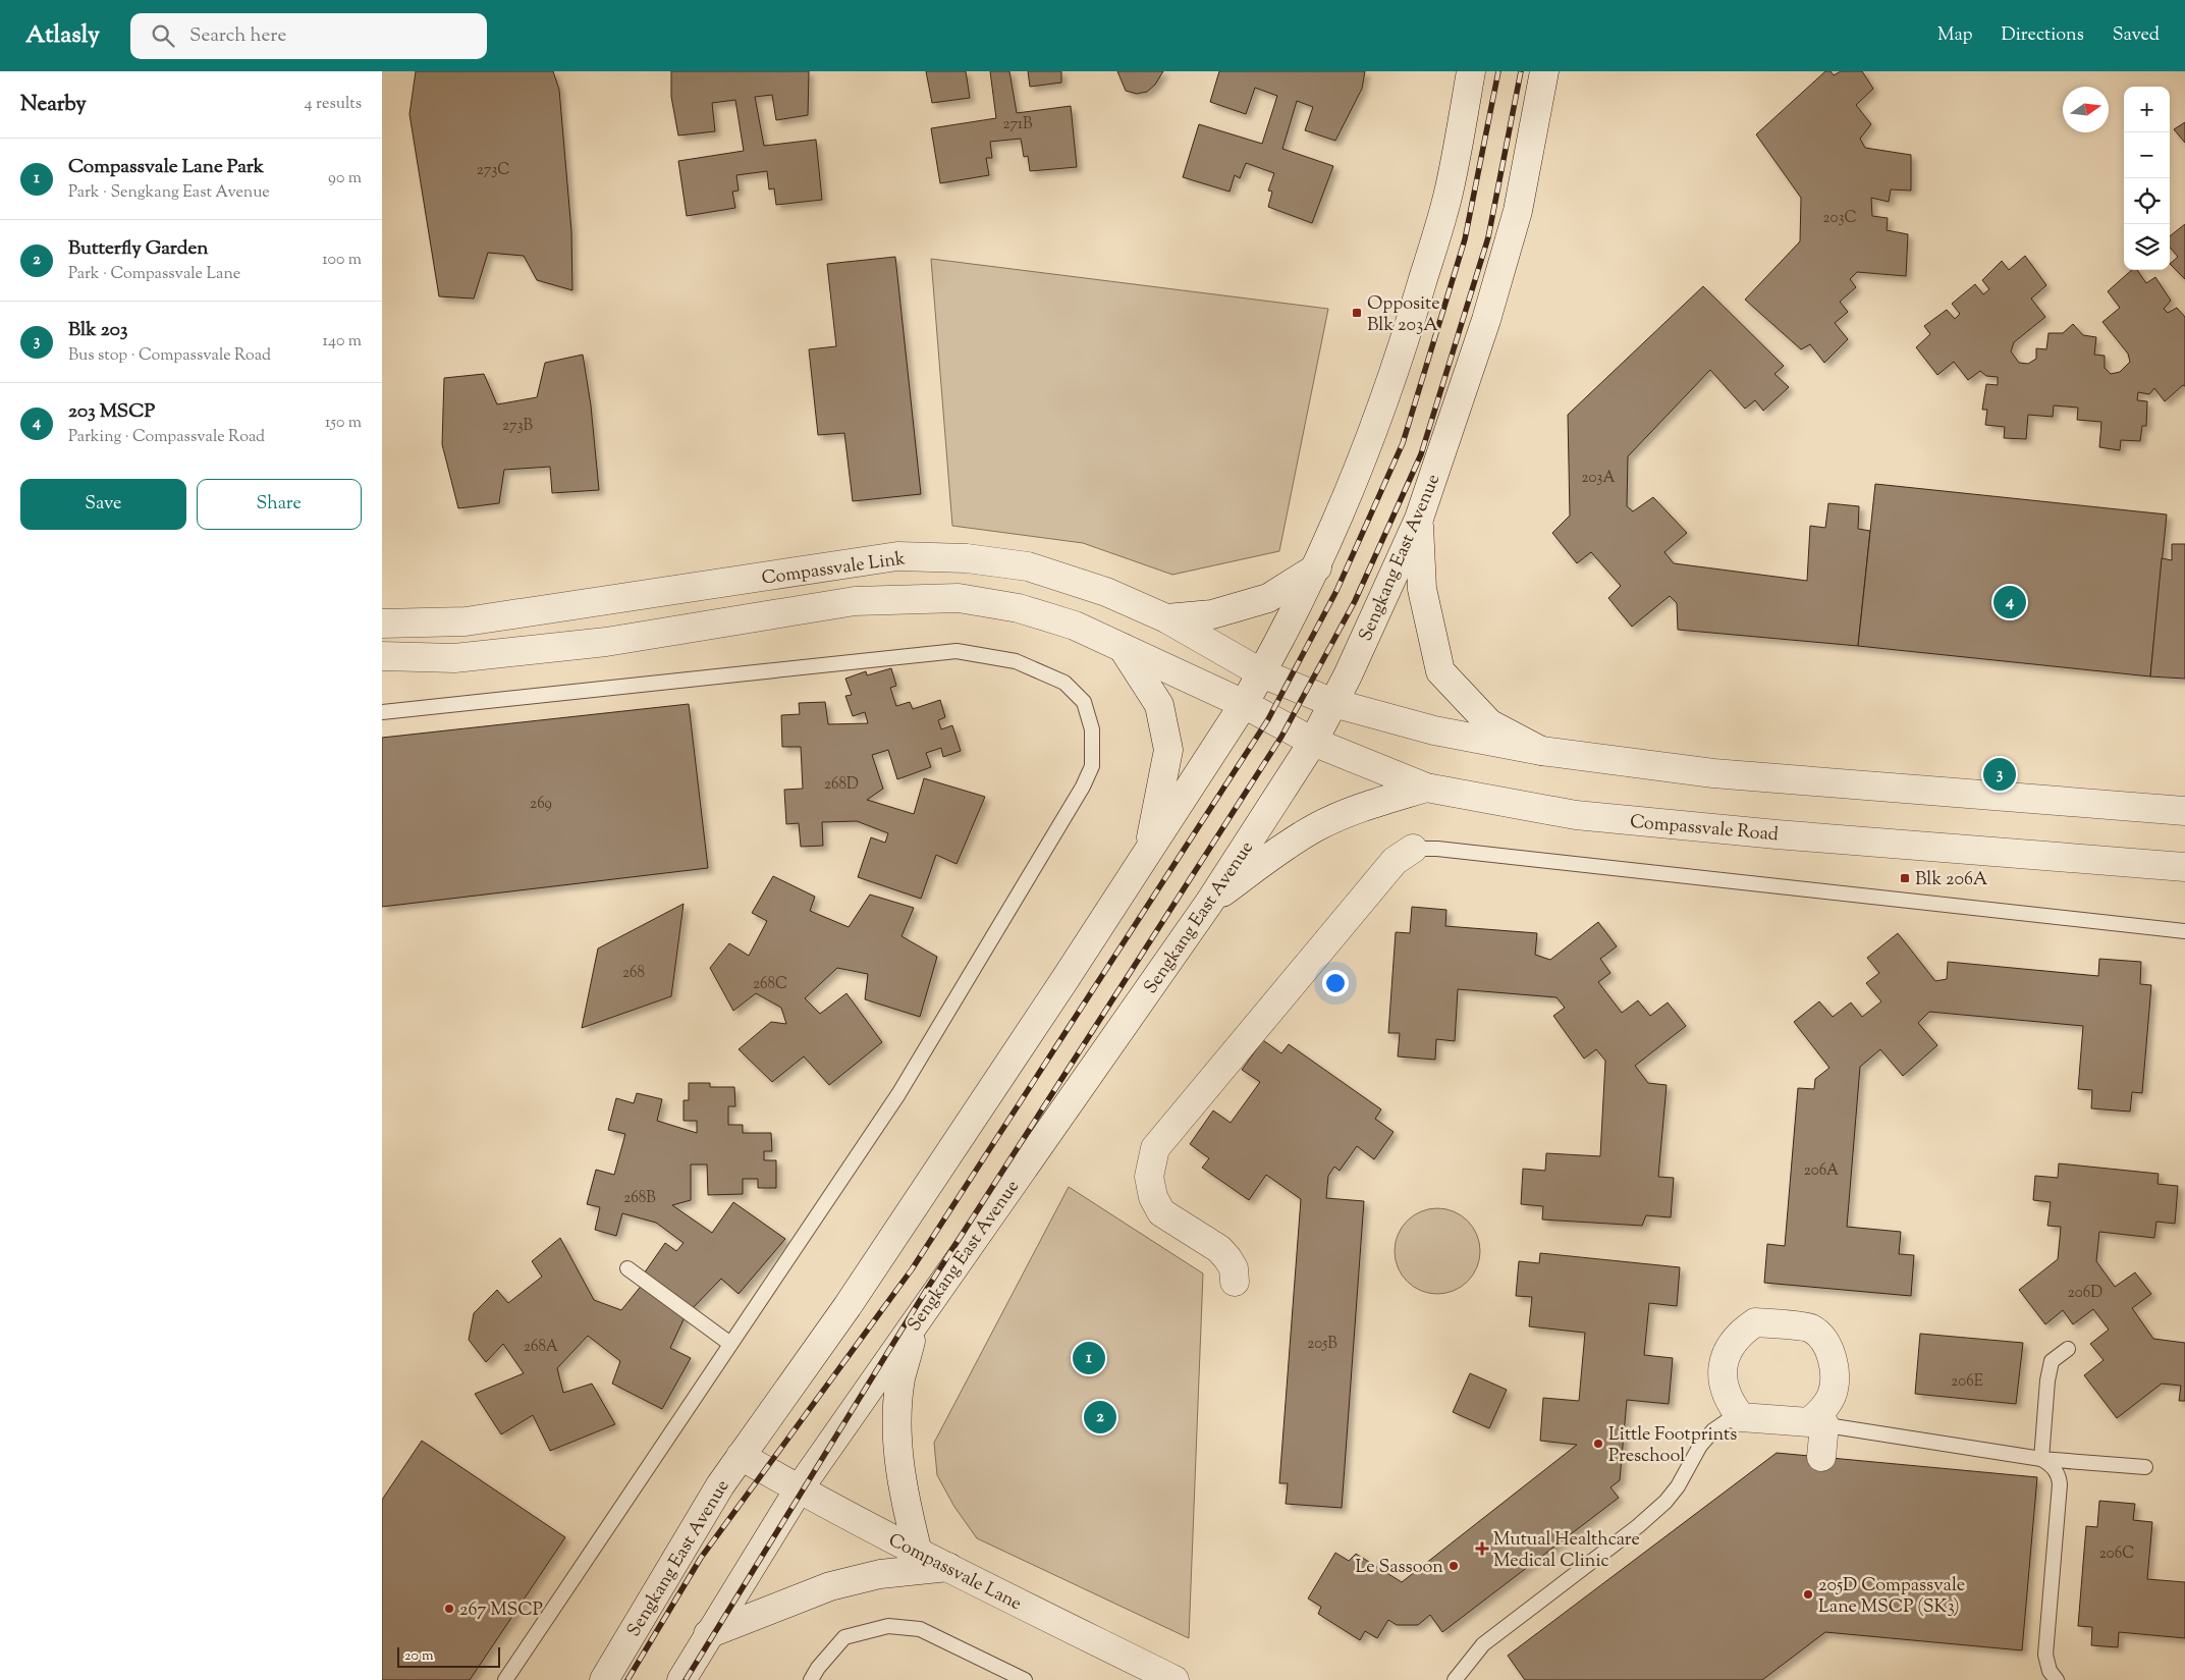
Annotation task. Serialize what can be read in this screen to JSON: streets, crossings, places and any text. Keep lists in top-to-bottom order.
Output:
{
  "streets": {
    "street": [
      "Sengkang East Avenue",
      "Compassvale Link",
      "Compassvale Road",
      "Compassvale Lane"
    ]
  },
  "crossings": [
    ["Sengkang East Avenue", "Compassvale Link"],
    ["Sengkang East Avenue", "Compassvale Road"],
    ["Sengkang East Avenue", "Compassvale Lane"],
    ["Compassvale Link", "Compassvale Road"]
  ],
  "places": {
    "transit": ["Opposite Blk 203A", "Blk 206A"],
    "other": [
      "Little Footprints Preschool",
      "Le Sassoon",
      "205D Compassvale Lane MSCP (SK3)",
      "267 MSCP"
    ],
    "health": ["Mutual Healthcare Medical Clinic"]
  },
  "house_numbers": [
    "271B",
    "273C",
    "203C",
    "273B",
    "203A",
    "268D",
    "269",
    "268",
    "268C",
    "206A",
    "268B",
    "206D",
    "205B",
    "268A",
    "206E",
    "206C"
  ],
  "scale_bar": "20 m",
  "north": "right",
  "page": {
    "header": "Atlasly",
    "search": "Search here",
    "nav": ["Map", "Directions", "Saved"],
    "heading": ["Nearby", "4 results"],
    "map_buttons": ["+", "−"],
    "list": [
      {
        "mark": "1",
        "name": "Compassvale Lane Park",
        "note": "Park · Sengkang East Avenue",
        "value": "90 m"
      },
      {
        "mark": "2",
        "name": "Butterfly Garden",
        "note": "Park · Compassvale Lane",
        "value": "100 m"
      },
      {
        "mark": "3",
        "name": "Blk 203",
        "note": "Bus stop · Compassvale Road",
        "value": "140 m"
      },
      {
        "mark": "4",
        "name": "203 MSCP",
        "note": "Parking · Compassvale Road",
        "value": "150 m"
      }
    ],
    "buttons": ["Save", "Share"],
    "pins": [
      "4",
      "3",
      "1",
      "2"
    ],
    "scale": "20 m"
  }
}
